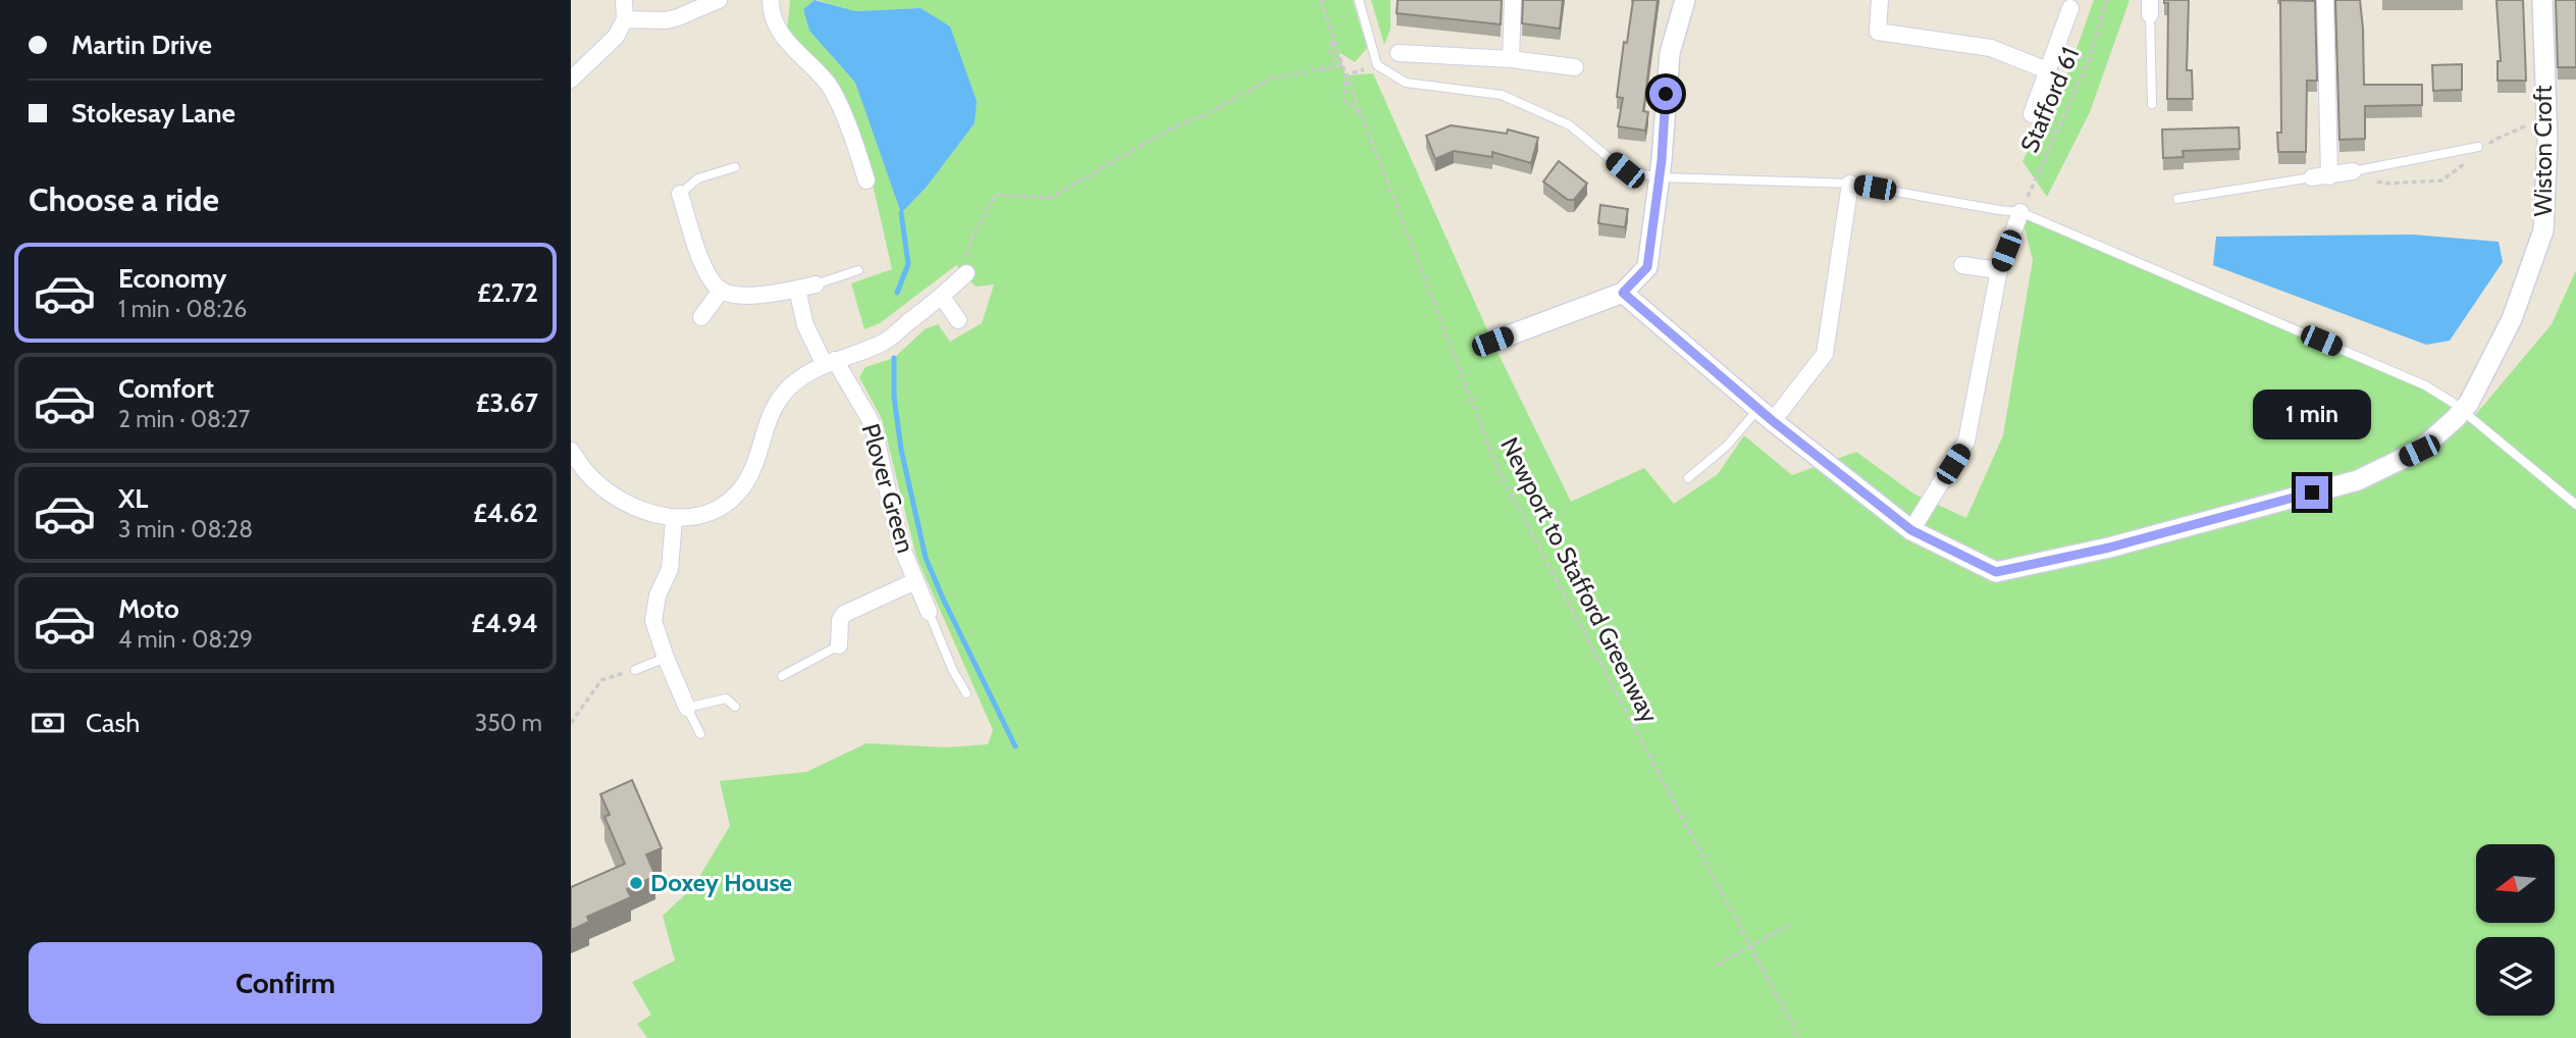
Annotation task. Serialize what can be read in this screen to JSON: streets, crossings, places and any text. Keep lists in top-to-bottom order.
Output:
{
  "streets": {
    "street": ["Wiston Croft", "Plover Green"],
    "path": ["Stafford 61", "Newport to Stafford Greenway"]
  },
  "places": ["Doxey House"],
  "north": "left",
  "page": {
    "banner": ["Martin Drive", "Stokesay Lane"],
    "heading": "Choose a ride",
    "list": [
      {
        "name": "Economy",
        "note": "1 min · 08:26",
        "value": "£2.72"
      },
      {
        "name": "Comfort",
        "note": "2 min · 08:27",
        "value": "£3.67"
      },
      {
        "name": "XL",
        "note": "3 min · 08:28",
        "value": "£4.62"
      },
      {
        "name": "Moto",
        "note": "4 min · 08:29",
        "value": "£4.94"
      }
    ],
    "bubble": "1 min",
    "pay": ["Cash", "350 m"],
    "buttons": "Confirm"
  }
}
